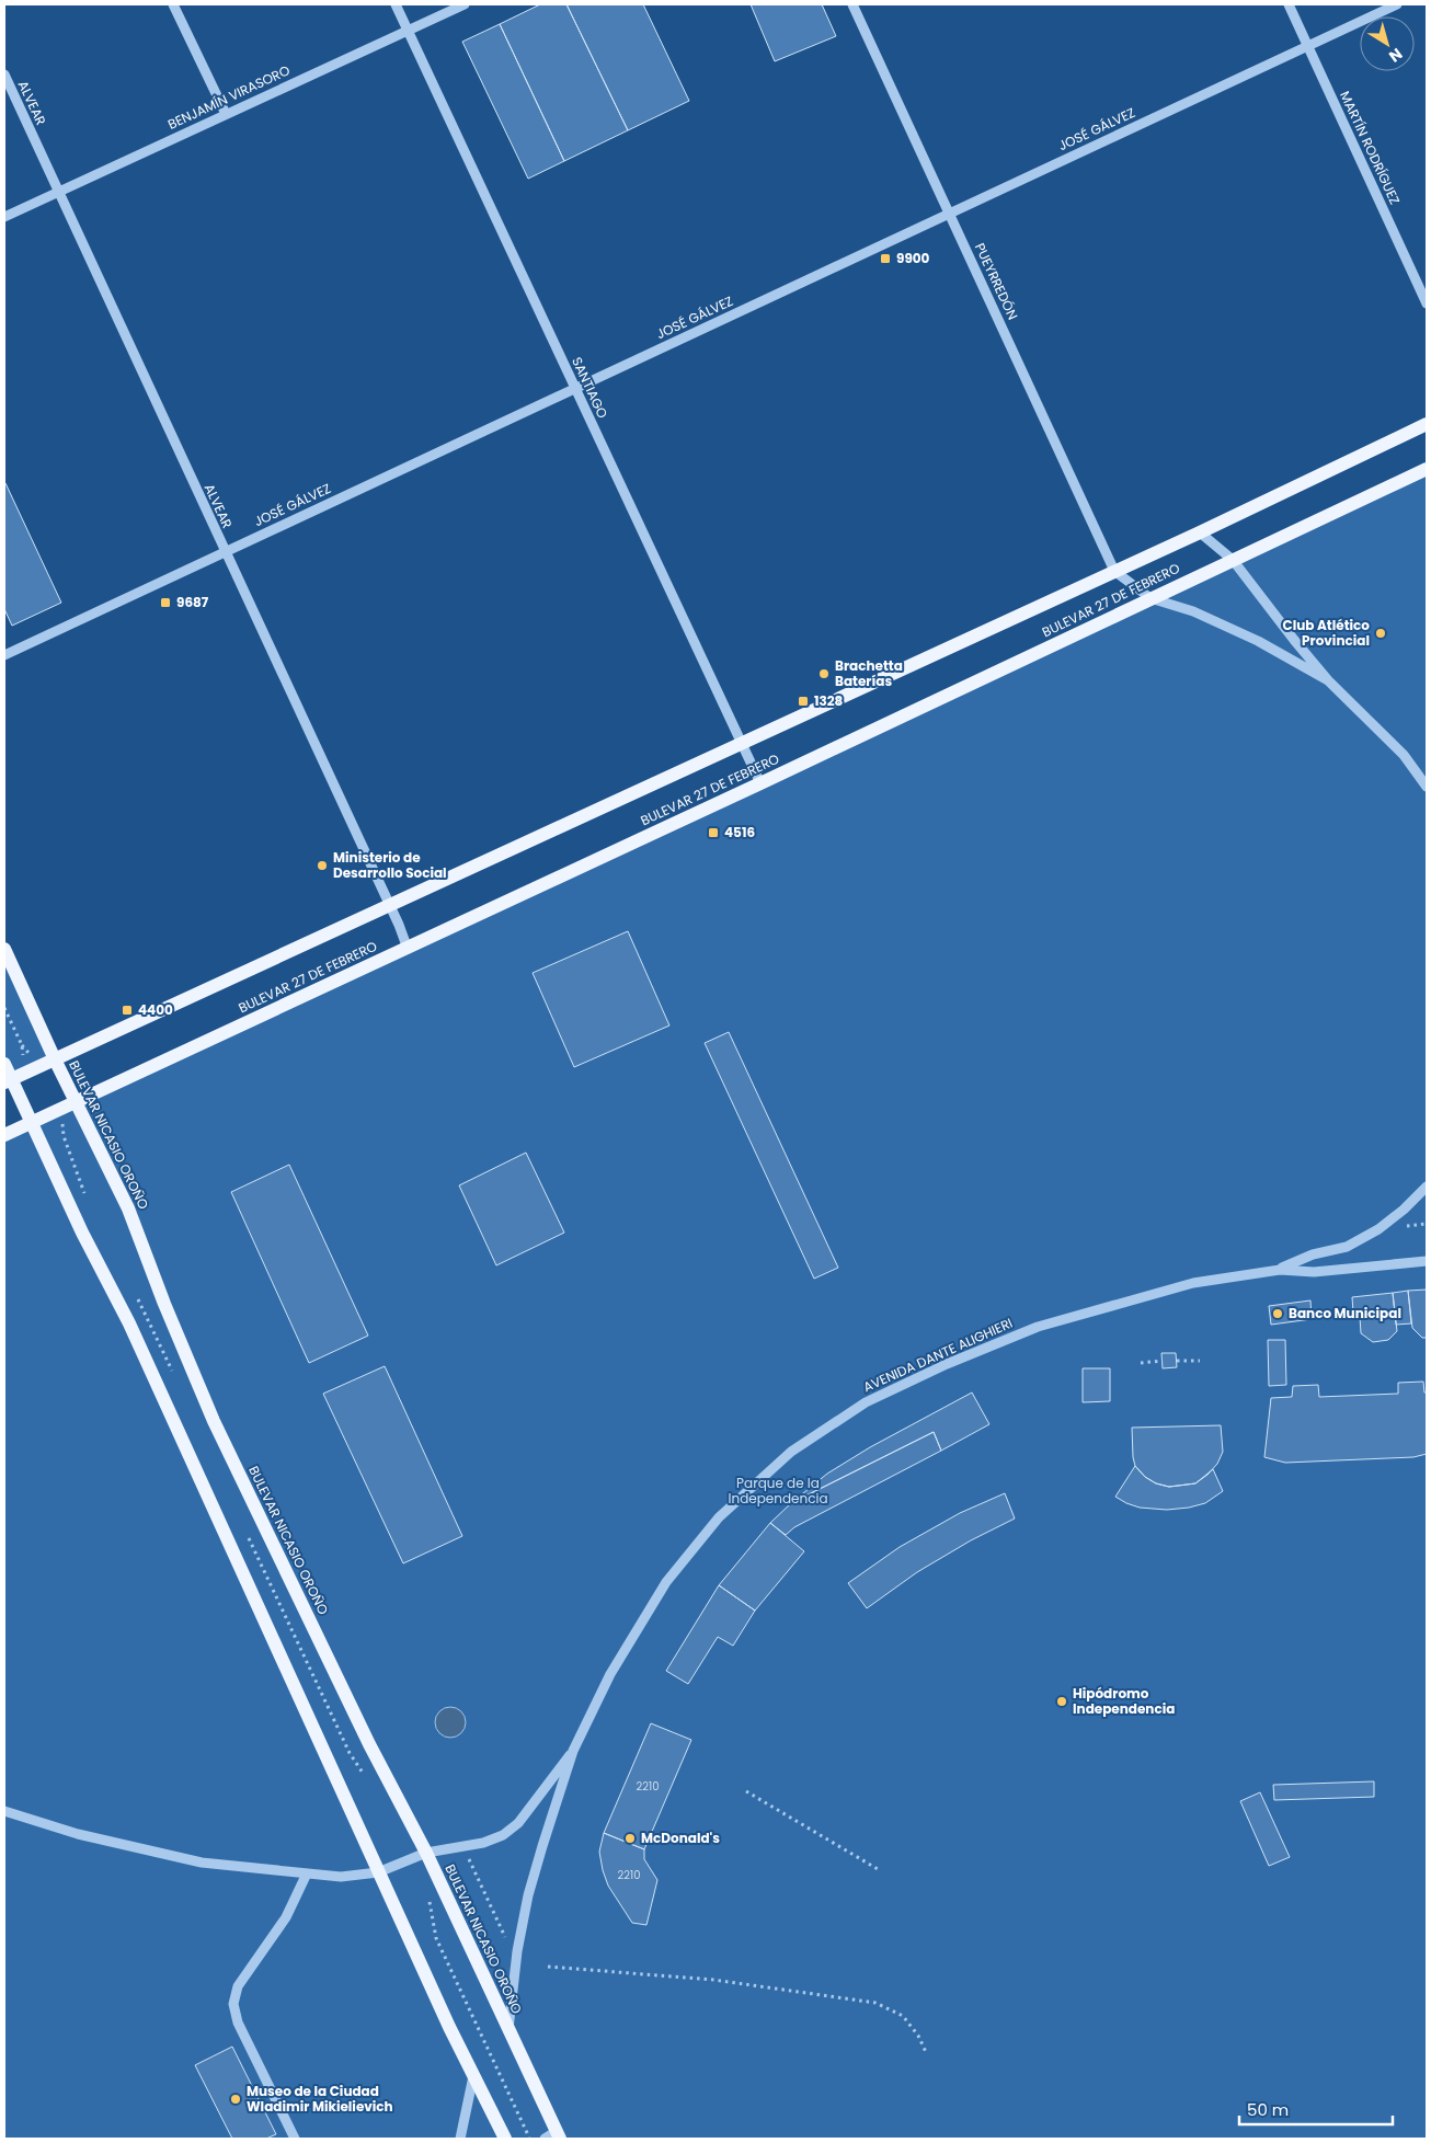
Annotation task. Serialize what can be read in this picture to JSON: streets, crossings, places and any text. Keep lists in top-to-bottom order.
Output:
{
  "streets": {
    "main road": ["BULEVAR 27 DE FEBRERO", "BULEVAR NICASIO OROÑO"],
    "street": [
      "BENJAMÍN VIRASORO",
      "ALVEAR",
      "JOSÉ GÁLVEZ",
      "MARTÍN RODRÍGUEZ",
      "PUEYRREDÓN",
      "SANTIAGO",
      "AVENIDA DANTE ALIGHIERI"
    ]
  },
  "crossings": [
    ["BENJAMÍN VIRASORO", "ALVEAR"],
    ["BENJAMÍN VIRASORO", "SANTIAGO"],
    ["ALVEAR", "JOSÉ GÁLVEZ"],
    ["ALVEAR", "BULEVAR 27 DE FEBRERO"],
    ["JOSÉ GÁLVEZ", "MARTÍN RODRÍGUEZ"],
    ["JOSÉ GÁLVEZ", "PUEYRREDÓN"],
    ["JOSÉ GÁLVEZ", "SANTIAGO"],
    ["PUEYRREDÓN", "BULEVAR 27 DE FEBRERO"],
    ["SANTIAGO", "BULEVAR 27 DE FEBRERO"],
    ["BULEVAR 27 DE FEBRERO", "BULEVAR NICASIO OROÑO"],
    ["BULEVAR NICASIO OROÑO", "AVENIDA DANTE ALIGHIERI"]
  ],
  "parks": ["Parque de la Independencia"],
  "places": {
    "transit": [
      "9900",
      "9687",
      "1328",
      "4516",
      "4400"
    ],
    "other": [
      "Club Atlético Provincial",
      "Brachetta Baterías",
      "Ministerio de Desarrollo Social",
      "Banco Municipal",
      "Hipódromo Independencia",
      "McDonald's",
      "Museo de la Ciudad Wladimir Mikielievich"
    ]
  },
  "house_numbers": ["2210", "2210"],
  "scale_bar": "50 m",
  "north": "bottom right"
}
